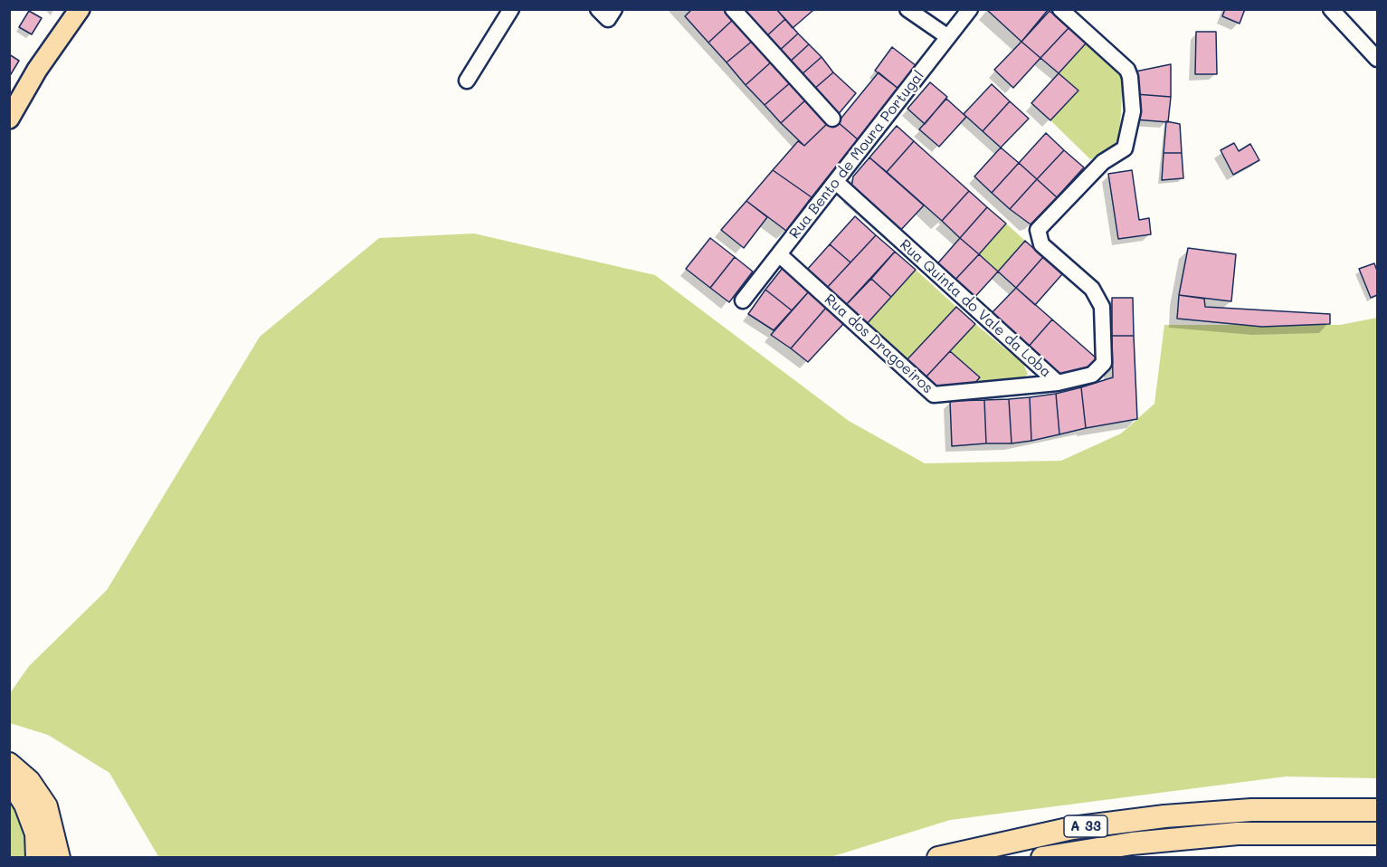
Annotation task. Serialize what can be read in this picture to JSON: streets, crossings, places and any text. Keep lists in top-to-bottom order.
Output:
{
  "streets": {
    "highway": ["A 33"],
    "street": ["Rua Bento de Moura Portugal", "Rua Quinta do Vale da Loba", "Rua dos Dragoeiros"]
  },
  "crossings": [
    ["Rua Bento de Moura Portugal", "Rua Quinta do Vale da Loba"],
    ["Rua Bento de Moura Portugal", "Rua dos Dragoeiros"],
    ["Rua Quinta do Vale da Loba", "Rua dos Dragoeiros"]
  ]
}
